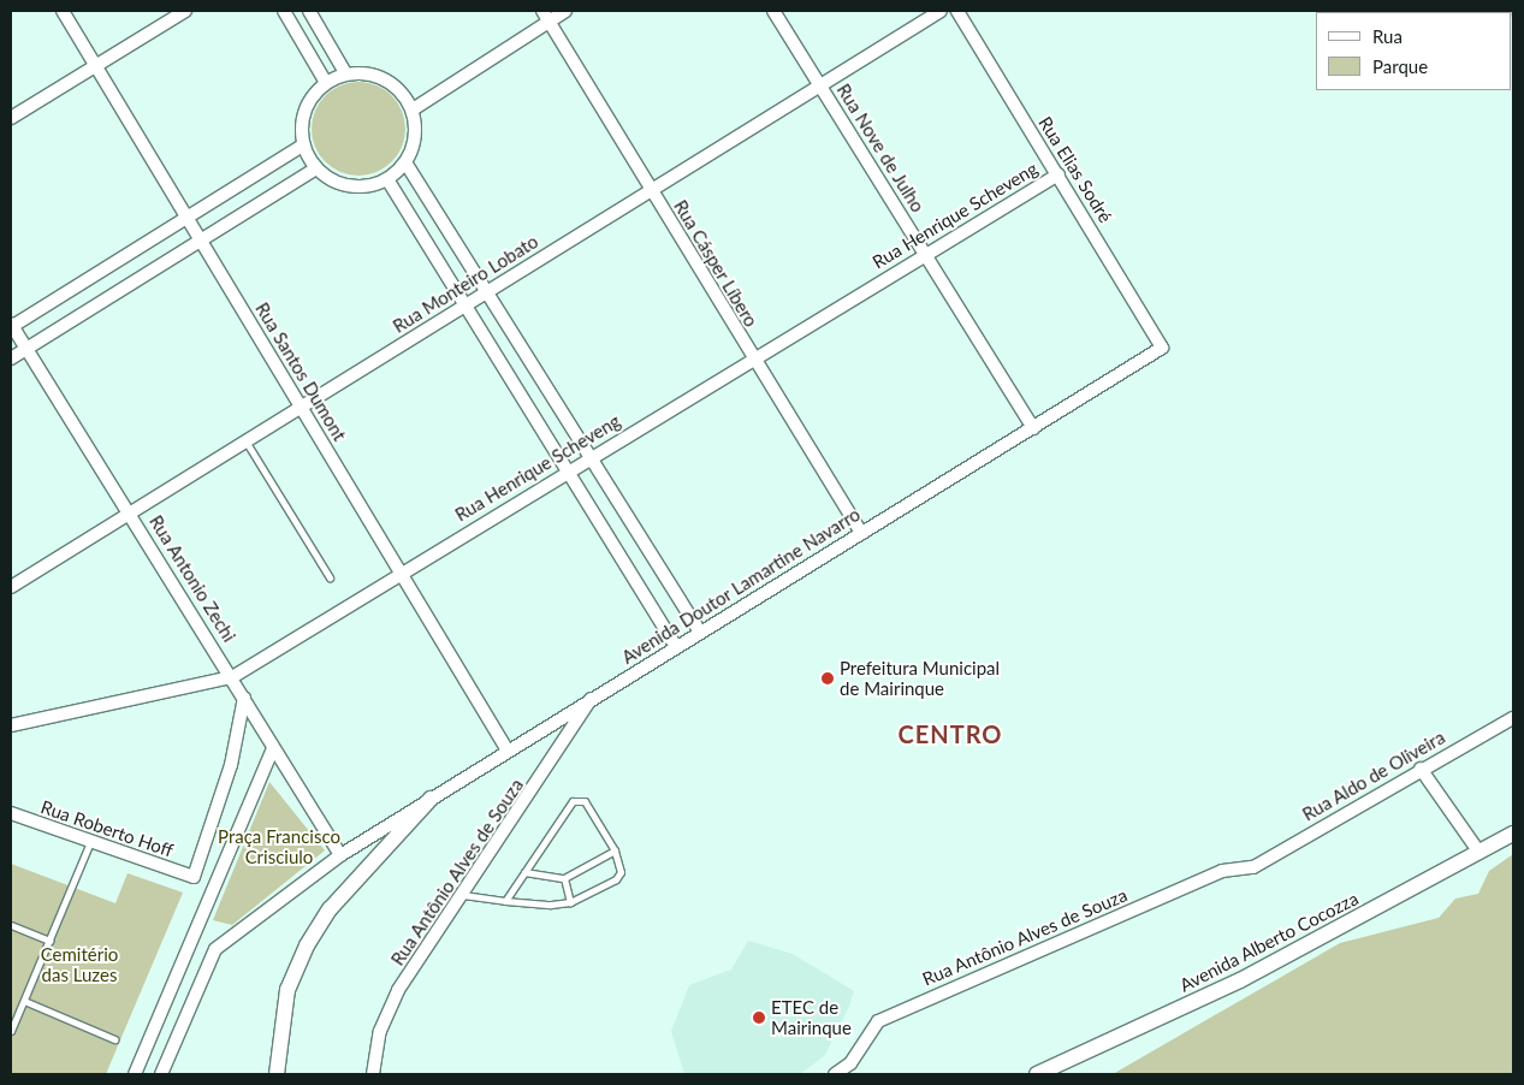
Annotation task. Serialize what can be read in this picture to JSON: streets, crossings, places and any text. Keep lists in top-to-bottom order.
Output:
{
  "streets": {
    "street": [
      "Rua Nove de Julho",
      "Rua Elias Sodré",
      "Rua Henrique Scheveng",
      "Rua Cásper Líbero",
      "Rua Monteiro Lobato",
      "Rua Santos Dumont",
      "Rua Antonio Zechi",
      "Avenida Doutor Lamartine Navarro",
      "Rua Aldo de Oliveira",
      "Rua Roberto Hoff",
      "Rua Antônio Alves de Souza",
      "Avenida Alberto Cocozza"
    ]
  },
  "crossings": [
    ["Rua Nove de Julho", "Rua Henrique Scheveng"],
    ["Rua Nove de Julho", "Rua Monteiro Lobato"],
    ["Rua Nove de Julho", "Avenida Doutor Lamartine Navarro"],
    ["Rua Elias Sodré", "Rua Henrique Scheveng"],
    ["Rua Elias Sodré", "Avenida Doutor Lamartine Navarro"],
    ["Rua Henrique Scheveng", "Rua Cásper Líbero"],
    ["Rua Henrique Scheveng", "Rua Santos Dumont"],
    ["Rua Henrique Scheveng", "Rua Antonio Zechi"],
    ["Rua Cásper Líbero", "Rua Monteiro Lobato"],
    ["Rua Cásper Líbero", "Avenida Doutor Lamartine Navarro"],
    ["Rua Monteiro Lobato", "Rua Santos Dumont"],
    ["Rua Monteiro Lobato", "Rua Antonio Zechi"],
    ["Rua Santos Dumont", "Avenida Doutor Lamartine Navarro"],
    ["Rua Antonio Zechi", "Avenida Doutor Lamartine Navarro"],
    ["Rua Antonio Zechi", "Rua Roberto Hoff"],
    ["Avenida Doutor Lamartine Navarro", "Rua Antônio Alves de Souza"],
    ["Rua Aldo de Oliveira", "Rua Antônio Alves de Souza"]
  ],
  "districts": ["CENTRO"],
  "parks": ["Praça Francisco Crisciulo", "Cemitério das Luzes"],
  "places": ["Prefeitura Municipal de Mairinque", "ETEC de Mairinque"],
  "legend": ["Rua", "Parque"]
}
